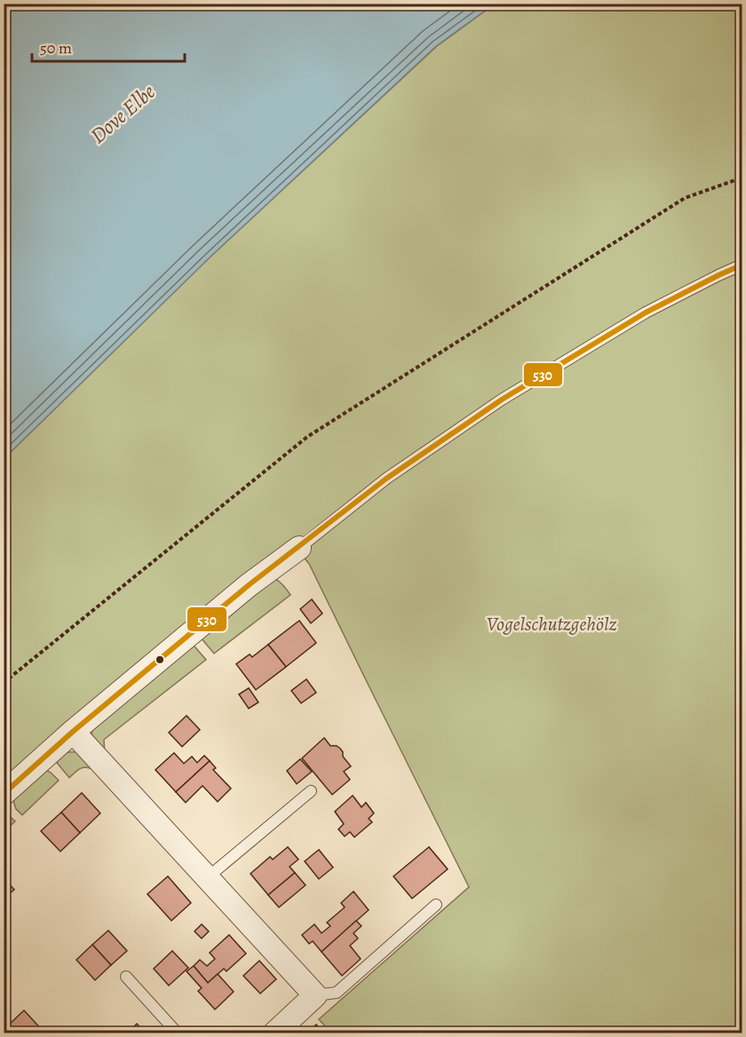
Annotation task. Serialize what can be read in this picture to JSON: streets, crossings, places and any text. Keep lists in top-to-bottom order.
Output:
{
  "water": ["Dove Elbe"],
  "parks": ["Vogelschutzgehölz"],
  "lines": ["transit line 530"],
  "scale_bar": "50 m"
}
